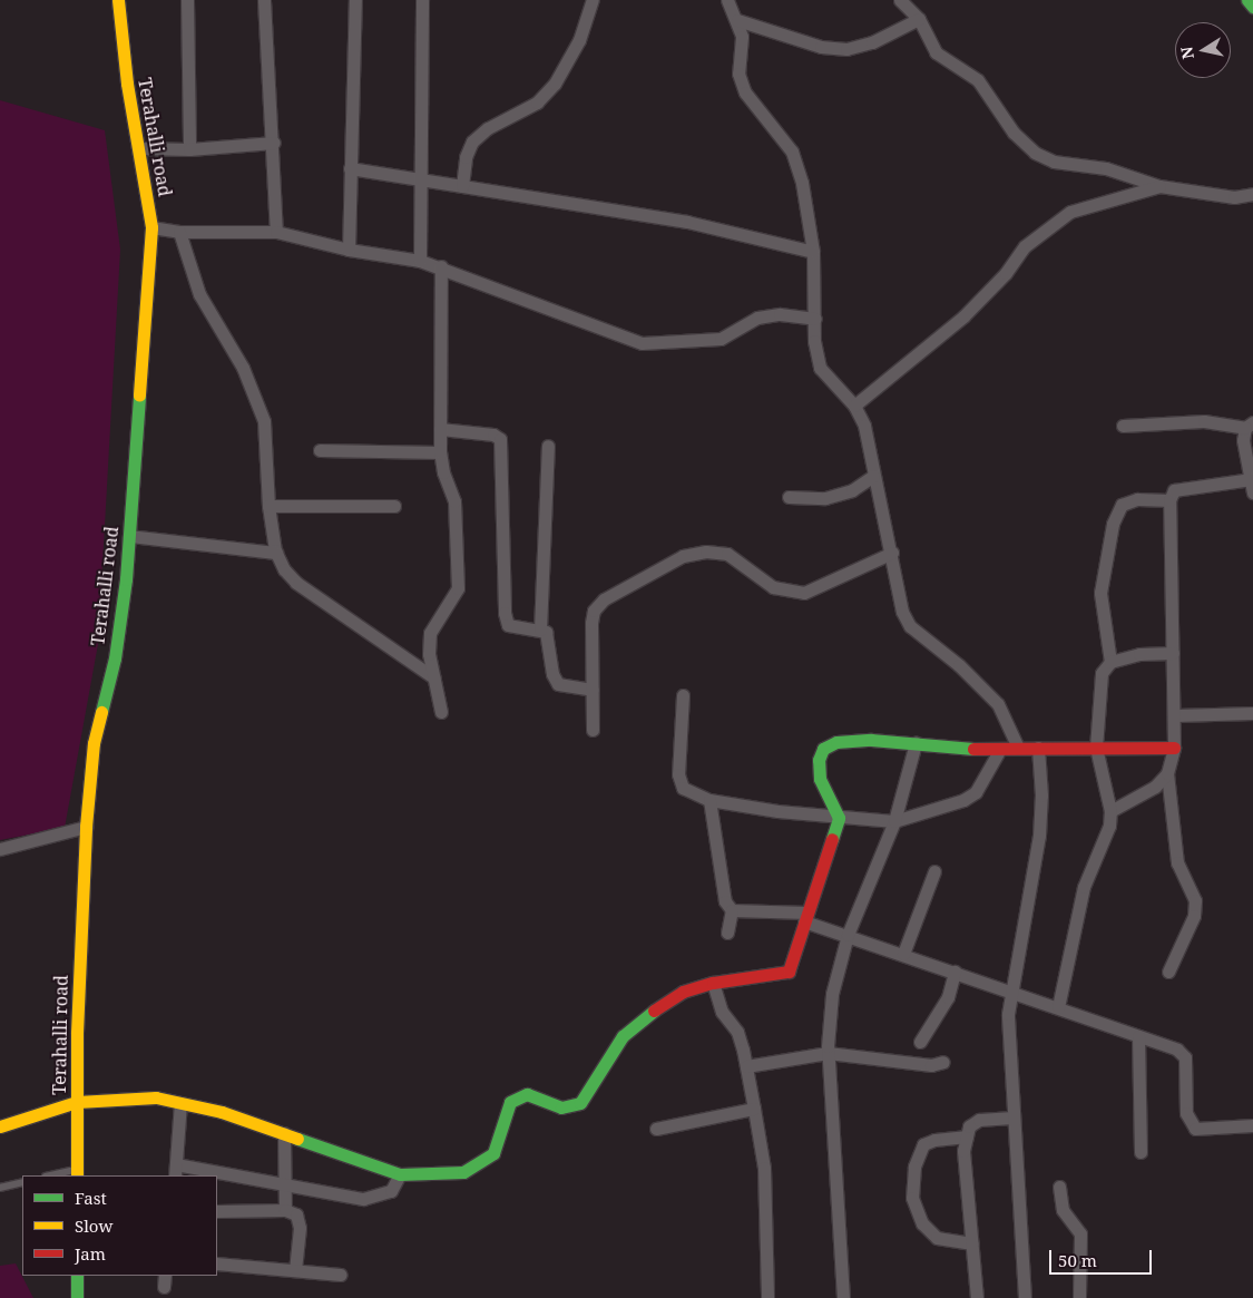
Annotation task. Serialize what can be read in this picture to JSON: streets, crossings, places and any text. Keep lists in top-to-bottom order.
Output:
{
  "streets": {
    "street": ["Terahalli road"]
  },
  "legend": ["Fast", "Slow", "Jam"],
  "scale_bar": "50 m",
  "north": "left"
}
